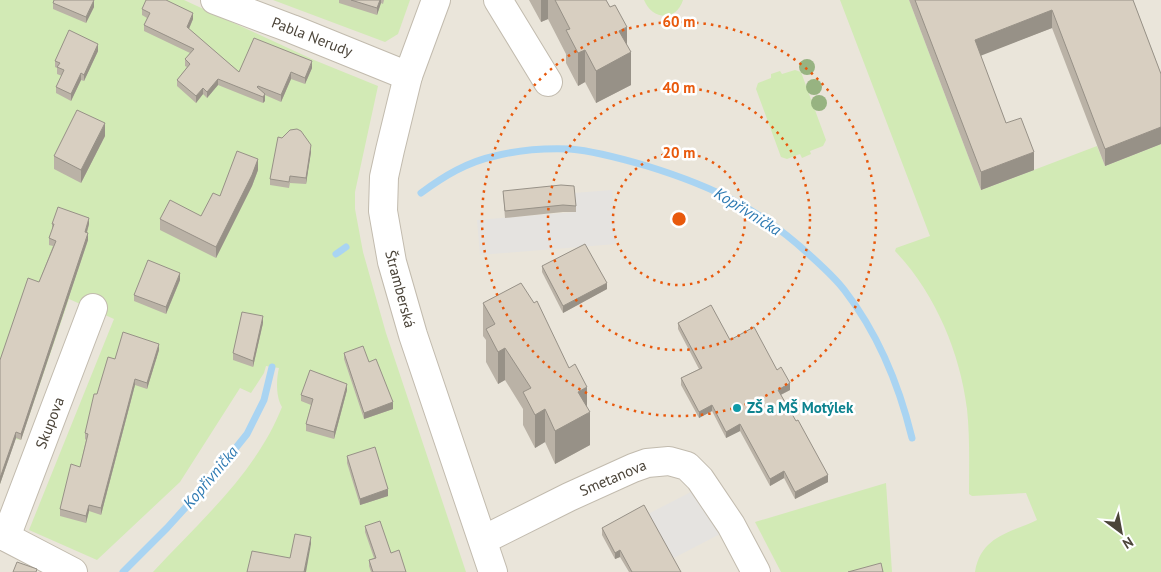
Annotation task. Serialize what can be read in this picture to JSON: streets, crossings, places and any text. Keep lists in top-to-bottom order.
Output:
{
  "streets": {
    "street": [
      "Pabla Nerudy",
      "Štramberská",
      "Skupova",
      "Smetanova"
    ]
  },
  "crossings": [
    ["Pabla Nerudy", "Štramberská"],
    ["Štramberská", "Smetanova"]
  ],
  "water": ["Kopřivnička"],
  "places": ["ZŠ a MŠ Motýlek"],
  "north": "bottom right",
  "rings": ["60 m", "40 m", "20 m"]
}
